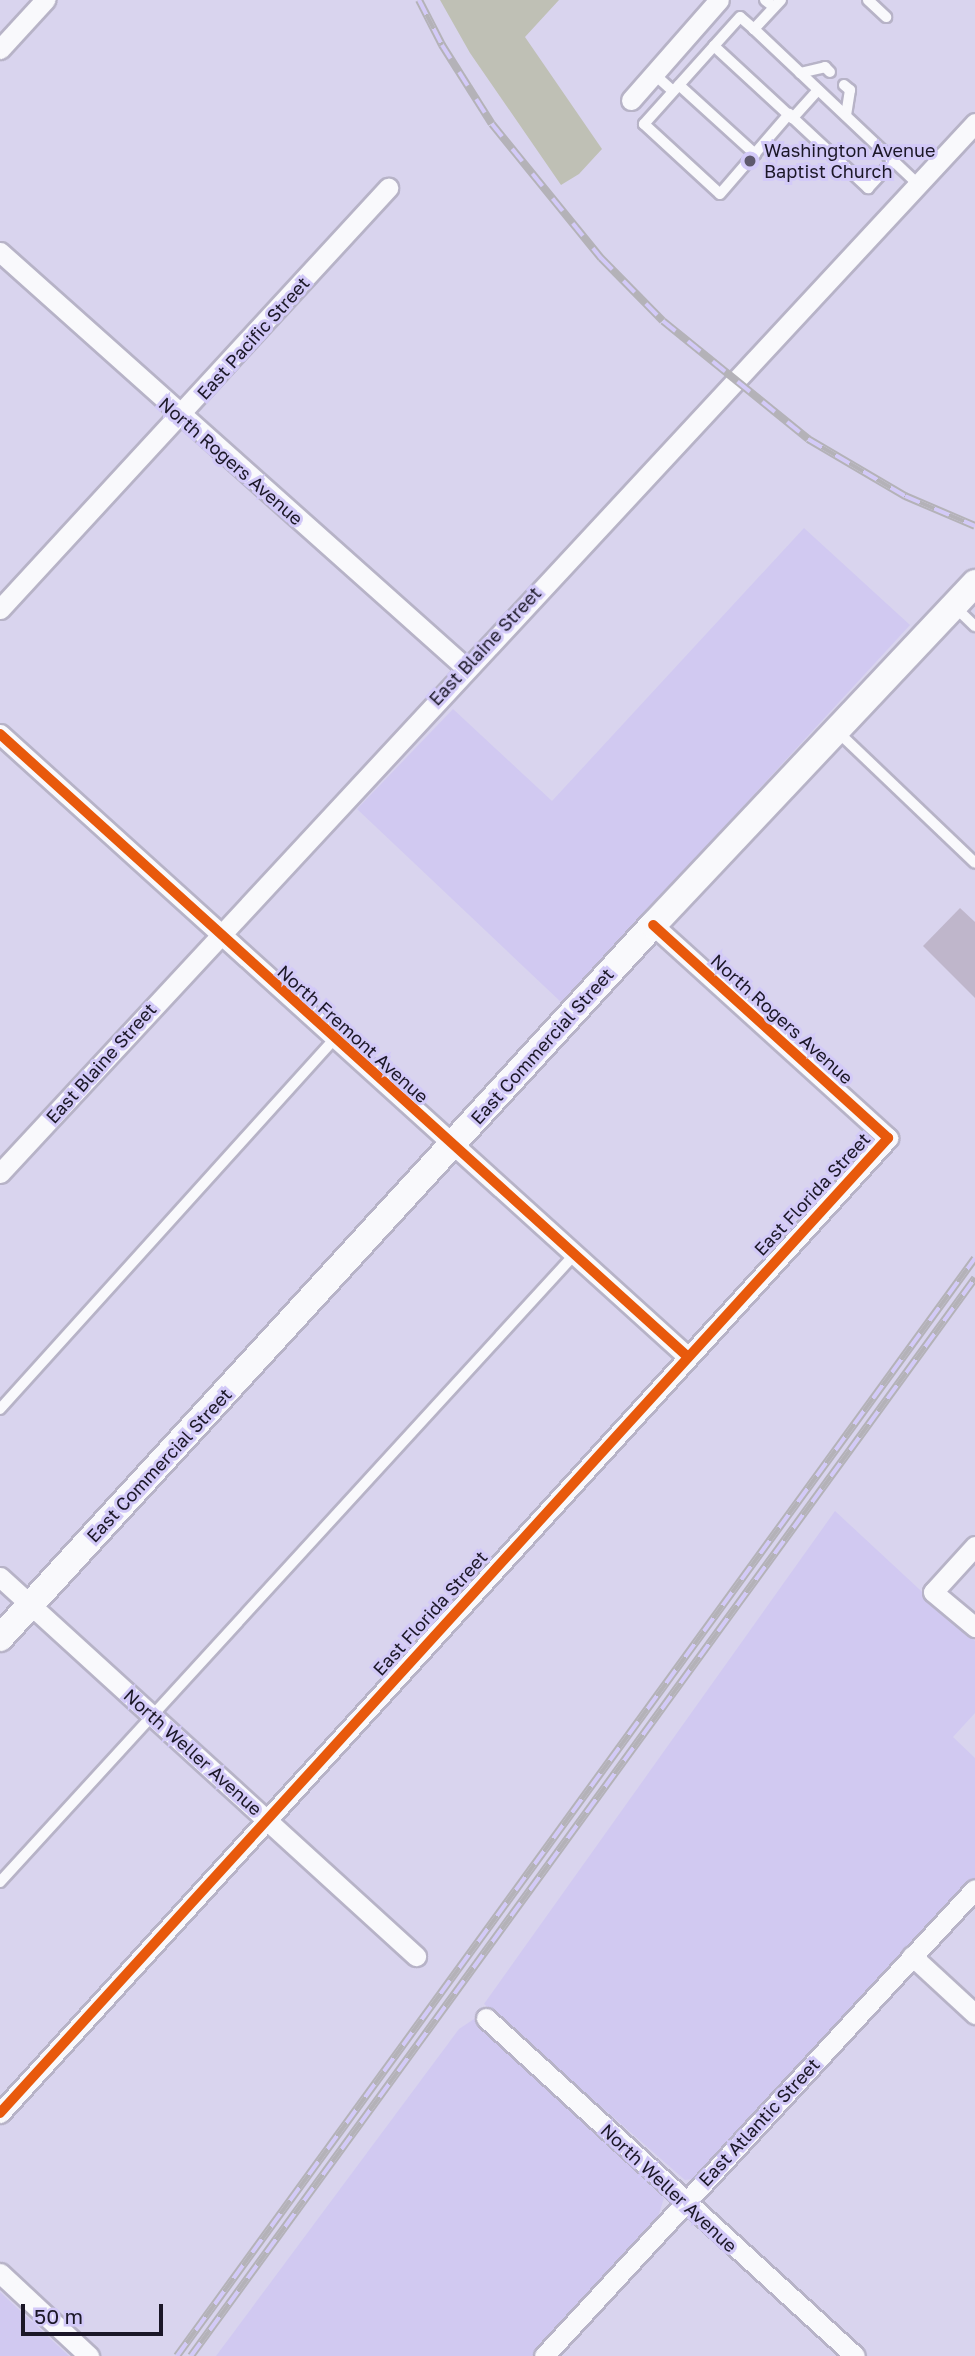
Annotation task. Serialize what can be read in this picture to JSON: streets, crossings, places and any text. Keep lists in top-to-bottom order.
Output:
{
  "streets": {
    "street": [
      "East Pacific Street",
      "North Rogers Avenue",
      "East Blaine Street",
      "North Fremont Avenue",
      "East Commercial Street",
      "East Florida Street",
      "North Weller Avenue",
      "East Atlantic Street"
    ]
  },
  "crossings": [
    ["East Pacific Street", "North Rogers Avenue"],
    ["North Rogers Avenue", "East Blaine Street"],
    ["North Rogers Avenue", "East Commercial Street"],
    ["North Rogers Avenue", "East Florida Street"],
    ["East Blaine Street", "North Fremont Avenue"],
    ["North Fremont Avenue", "East Commercial Street"],
    ["North Fremont Avenue", "East Florida Street"],
    ["East Commercial Street", "North Weller Avenue"],
    ["East Florida Street", "North Weller Avenue"],
    ["North Weller Avenue", "East Atlantic Street"]
  ],
  "places": ["Washington Avenue Baptist Church"],
  "scale_bar": "50 m"
}
